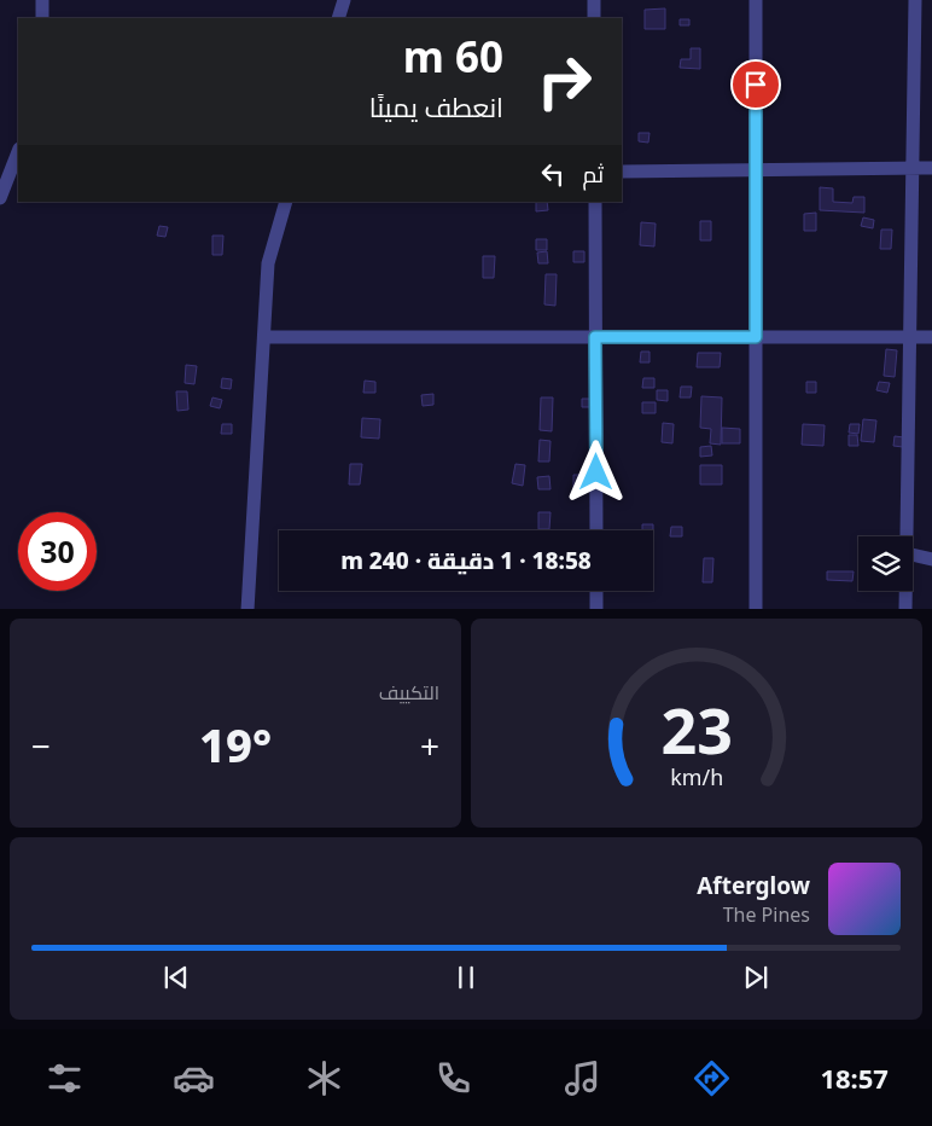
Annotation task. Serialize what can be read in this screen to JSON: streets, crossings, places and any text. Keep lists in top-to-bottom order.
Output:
{
  "page": {
    "turn": ["60 m", "انعطف يمينًا"],
    "then": "ثم",
    "limit": "30",
    "trip": "18:58 · 1 دقيقة · 240 m",
    "tile": "التكييف",
    "heat": ["−", "19°", "+"],
    "song": ["Afterglow", "The Pines"],
    "tabs": "18:57",
    "gauge": ["23", "km/h"]
  }
}
